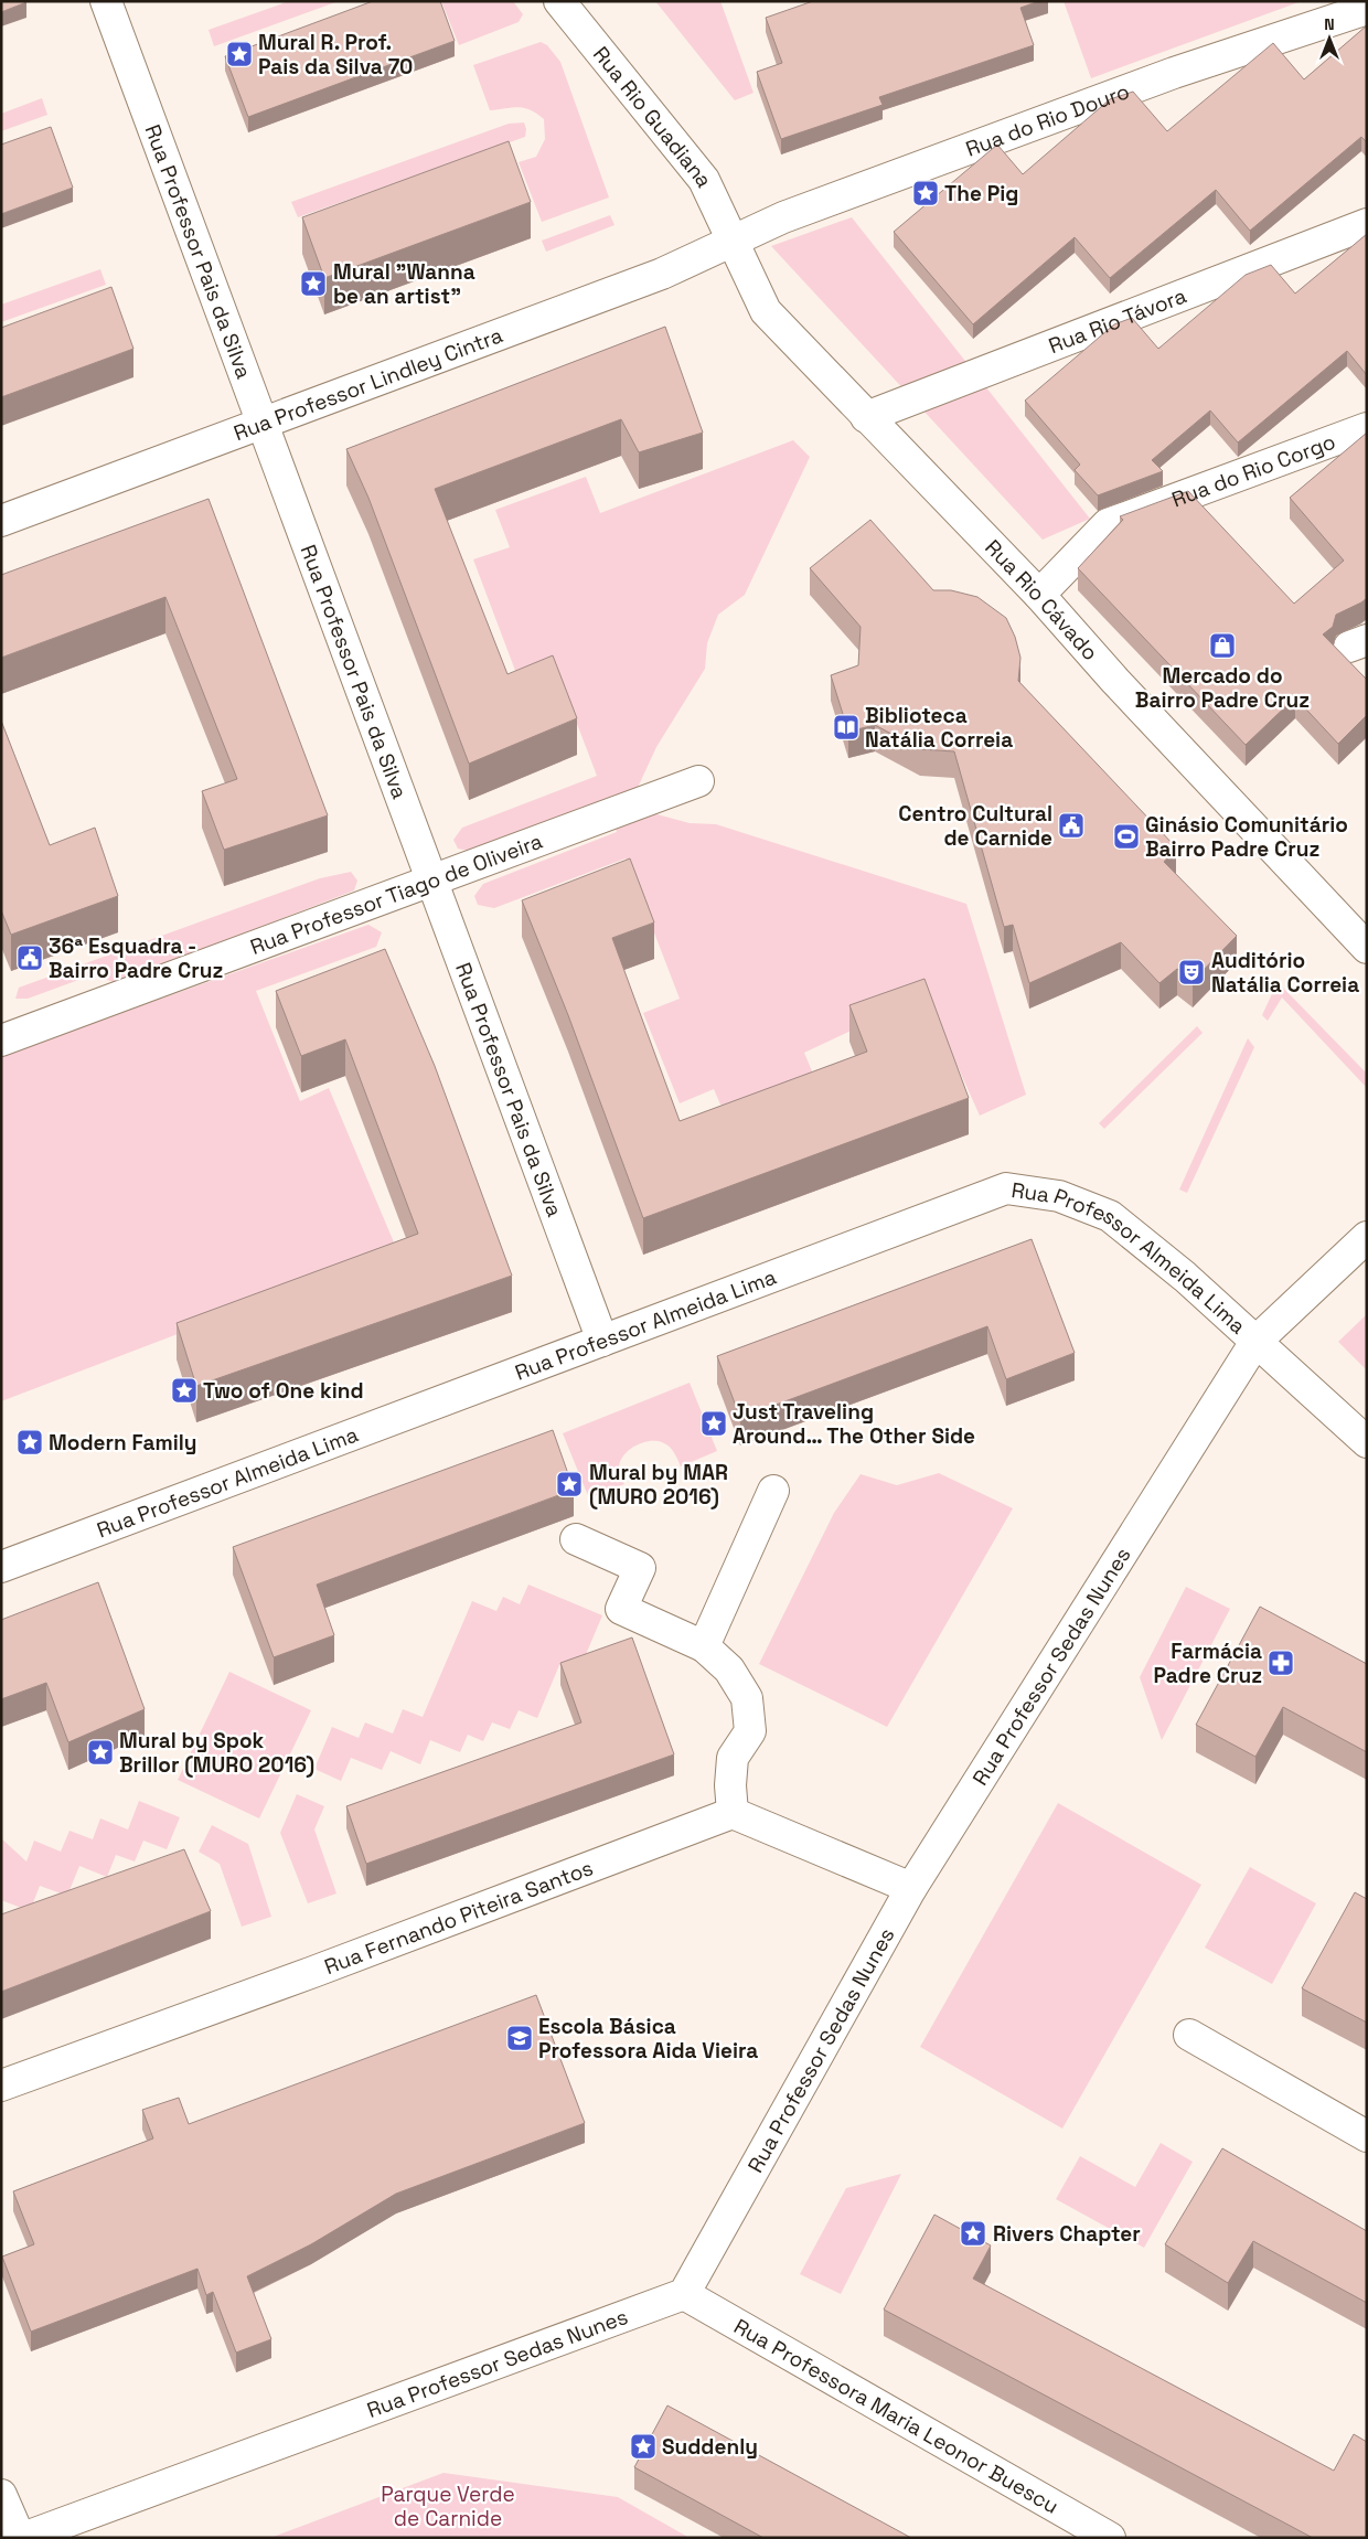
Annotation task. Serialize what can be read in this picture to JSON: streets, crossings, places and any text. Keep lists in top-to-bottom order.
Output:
{
  "streets": {
    "street": [
      "Rua Rio Guadiana",
      "Rua do Rio Douro",
      "Rua Professor Pais da Silva",
      "Rua Rio Távora",
      "Rua Professor Lindley Cintra",
      "Rua do Rio Corgo",
      "Rua Rio Cávado",
      "Rua Professor Tiago de Oliveira",
      "Rua Professor Almeida Lima",
      "Rua Professor Sedas Nunes",
      "Rua Fernando Piteira Santos",
      "Rua Professora Maria Leonor Buescu"
    ]
  },
  "crossings": [
    ["Rua Rio Guadiana", "Rua do Rio Douro"],
    ["Rua Rio Guadiana", "Rua Professor Lindley Cintra"],
    ["Rua Rio Guadiana", "Rua Rio Cávado"],
    ["Rua do Rio Douro", "Rua Professor Lindley Cintra"],
    ["Rua do Rio Douro", "Rua Rio Cávado"],
    ["Rua Professor Pais da Silva", "Rua Professor Lindley Cintra"],
    ["Rua Professor Pais da Silva", "Rua Professor Tiago de Oliveira"],
    ["Rua Professor Pais da Silva", "Rua Professor Almeida Lima"],
    ["Rua Rio Távora", "Rua Rio Cávado"],
    ["Rua Professor Lindley Cintra", "Rua Rio Cávado"],
    ["Rua do Rio Corgo", "Rua Rio Cávado"],
    ["Rua Professor Almeida Lima", "Rua Professor Sedas Nunes"],
    ["Rua Professor Sedas Nunes", "Rua Professora Maria Leonor Buescu"]
  ],
  "parks": ["Parque Verde de Carnide"],
  "places": {
    "place": [
      "Mural R. Prof. Pais da Silva 70",
      "The Pig",
      "Mural \"Wanna be an artist\"",
      "Two of One kind",
      "Just Traveling Around… The Other Side",
      "Modern Family",
      "Mural by MAR (MURO 2016)",
      "Mural by Spok Brillor (MURO 2016)",
      "Rivers Chapter",
      "Suddenly"
    ],
    "shop": ["Mercado do Bairro Padre Cruz"],
    "library": ["Biblioteca Natália Correia"],
    "public building": ["Centro Cultural de Carnide", "36ª Esquadra - Bairro Padre Cruz"],
    "sports": ["Ginásio Comunitário Bairro Padre Cruz"],
    "theatre": ["Auditório Natália Correia"],
    "pharmacy": ["Farmácia Padre Cruz"],
    "school or university": ["Escola Básica Professora Aida Vieira"]
  },
  "north": "top"
}
